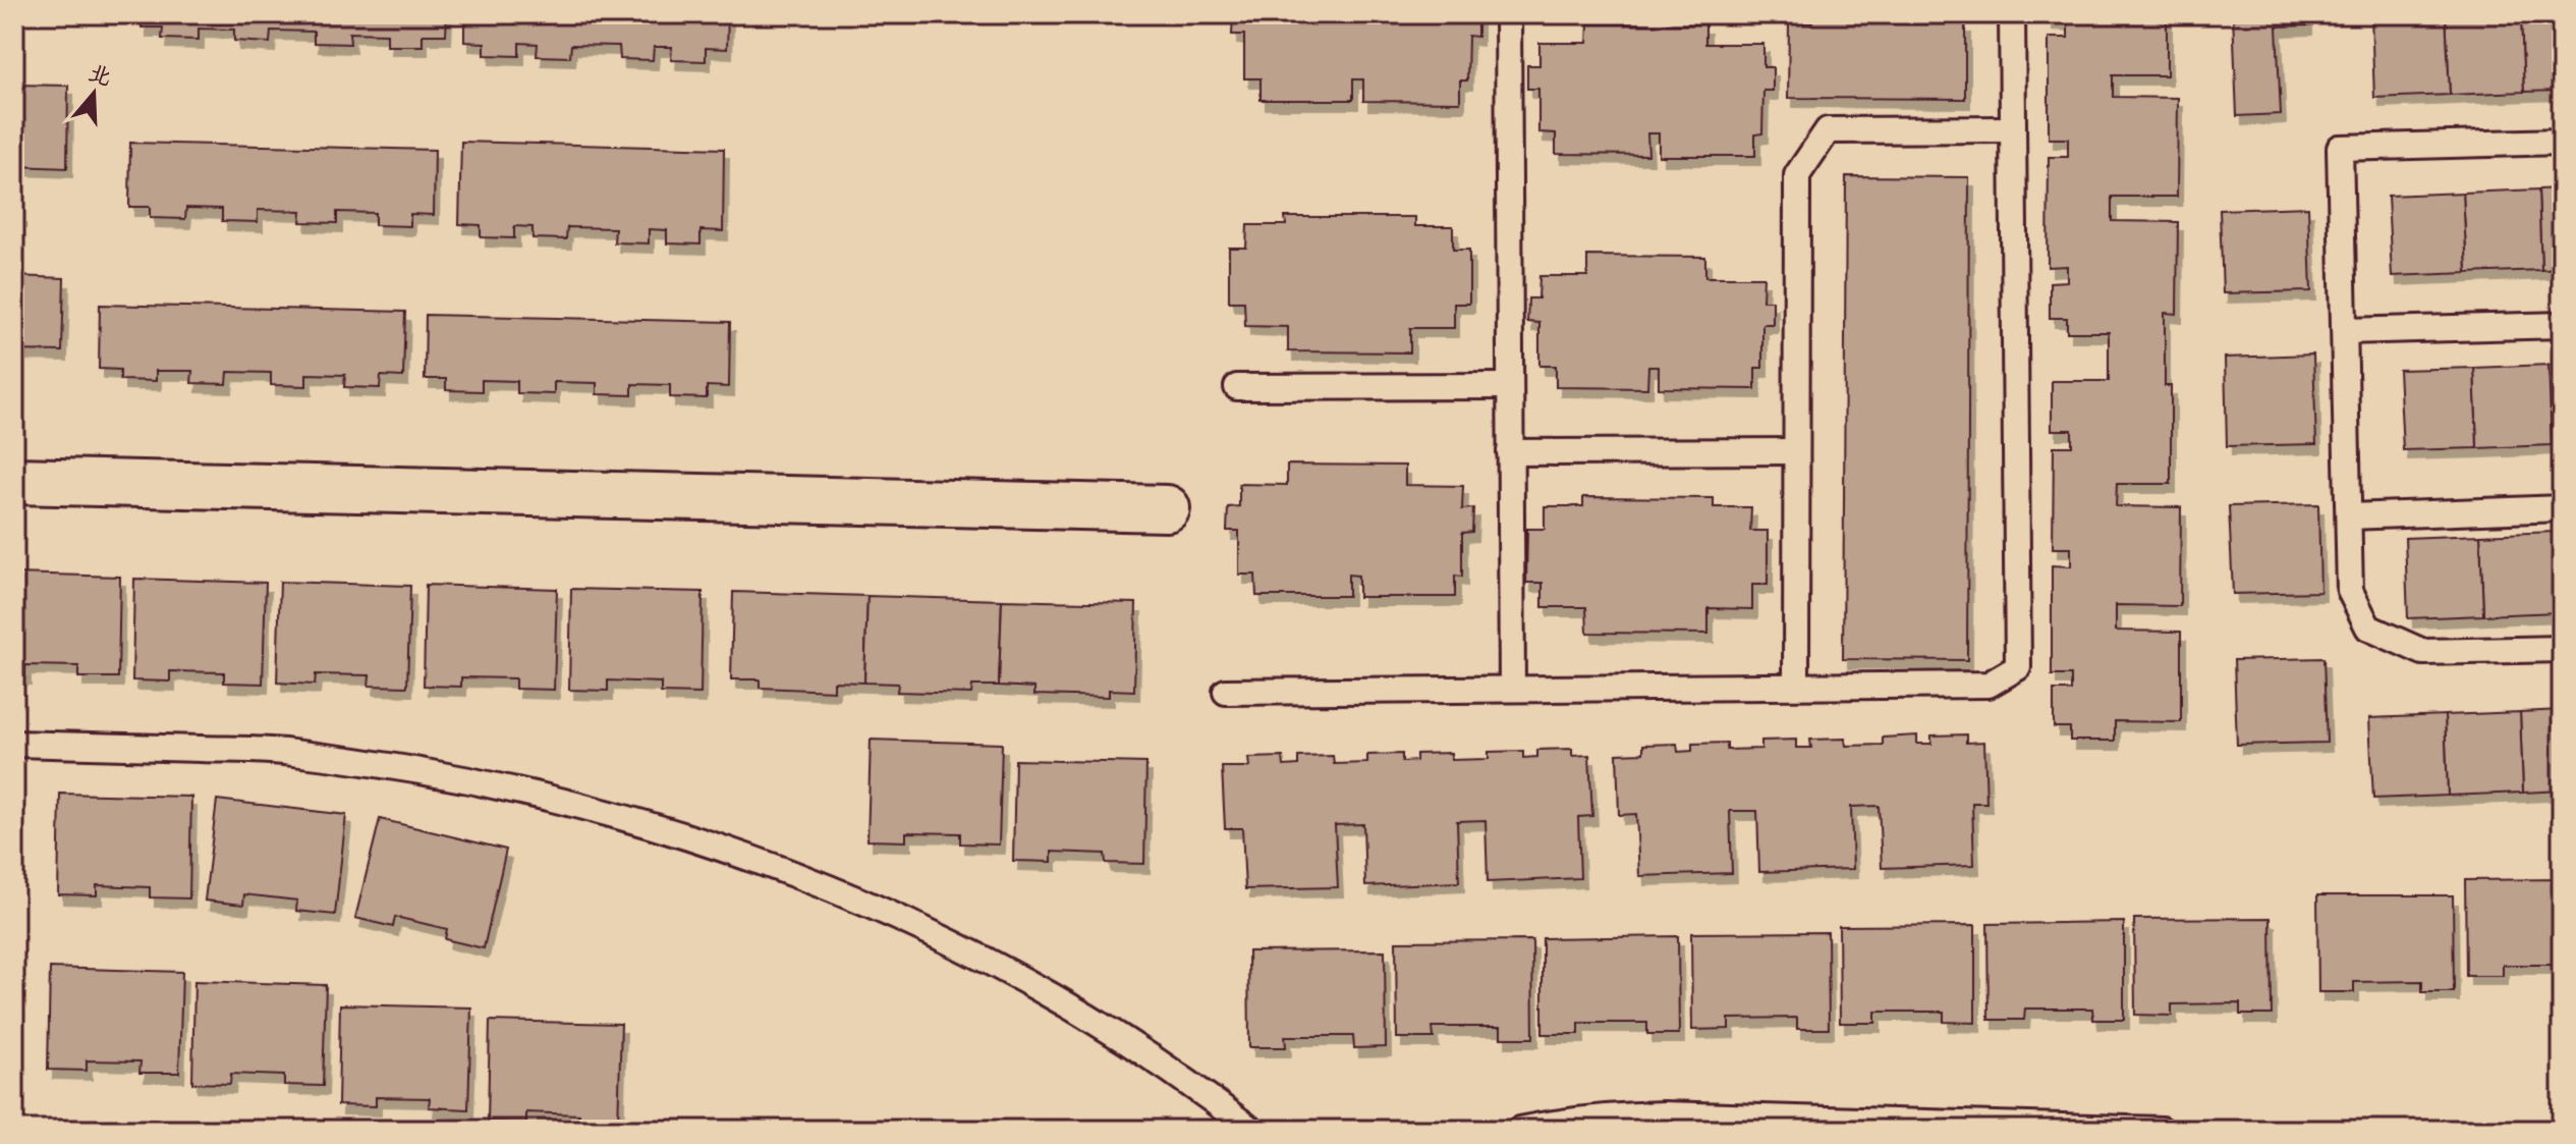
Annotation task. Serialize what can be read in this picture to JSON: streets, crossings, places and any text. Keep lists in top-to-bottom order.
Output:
{
  "north": "top"
}
